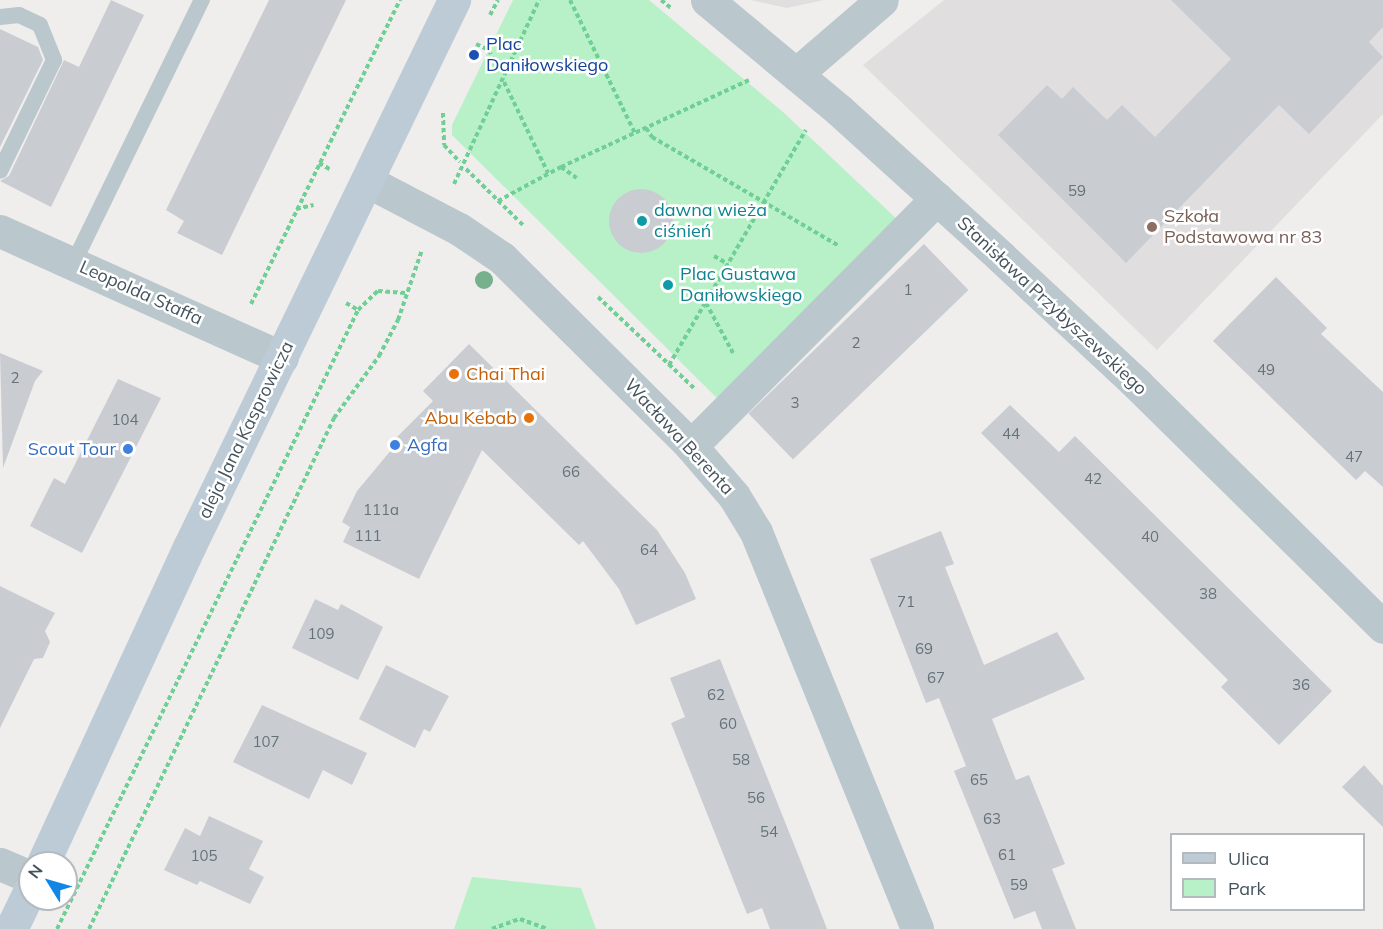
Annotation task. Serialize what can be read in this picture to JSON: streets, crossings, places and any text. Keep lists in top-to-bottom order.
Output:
{
  "streets": {
    "street": [
      "Leopolda Staffa",
      "Stanisława Przybyszewskiego",
      "aleja Jana Kasprowicza",
      "Wacława Berenta"
    ]
  },
  "crossings": [
    ["Leopolda Staffa", "aleja Jana Kasprowicza"],
    ["aleja Jana Kasprowicza", "Wacława Berenta"]
  ],
  "places": [
    "Plac Daniłowskiego",
    "dawna wieża ciśnień",
    "Szkoła Podstawowa nr 83",
    "Plac Gustawa Daniłowskiego",
    "Chai Thai",
    "Abu Kebab",
    "Agfa",
    "Scout Tour"
  ],
  "house_numbers": [
    "59",
    "1",
    "2",
    "49",
    "2",
    "3",
    "104",
    "44",
    "47",
    "66",
    "42",
    "111a",
    "111",
    "40",
    "64",
    "38",
    "71",
    "109",
    "69",
    "67",
    "36",
    "62",
    "60",
    "107",
    "58",
    "65",
    "56",
    "63",
    "54",
    "61",
    "105",
    "59"
  ],
  "legend": ["Ulica", "Park"],
  "north": "top left"
}
